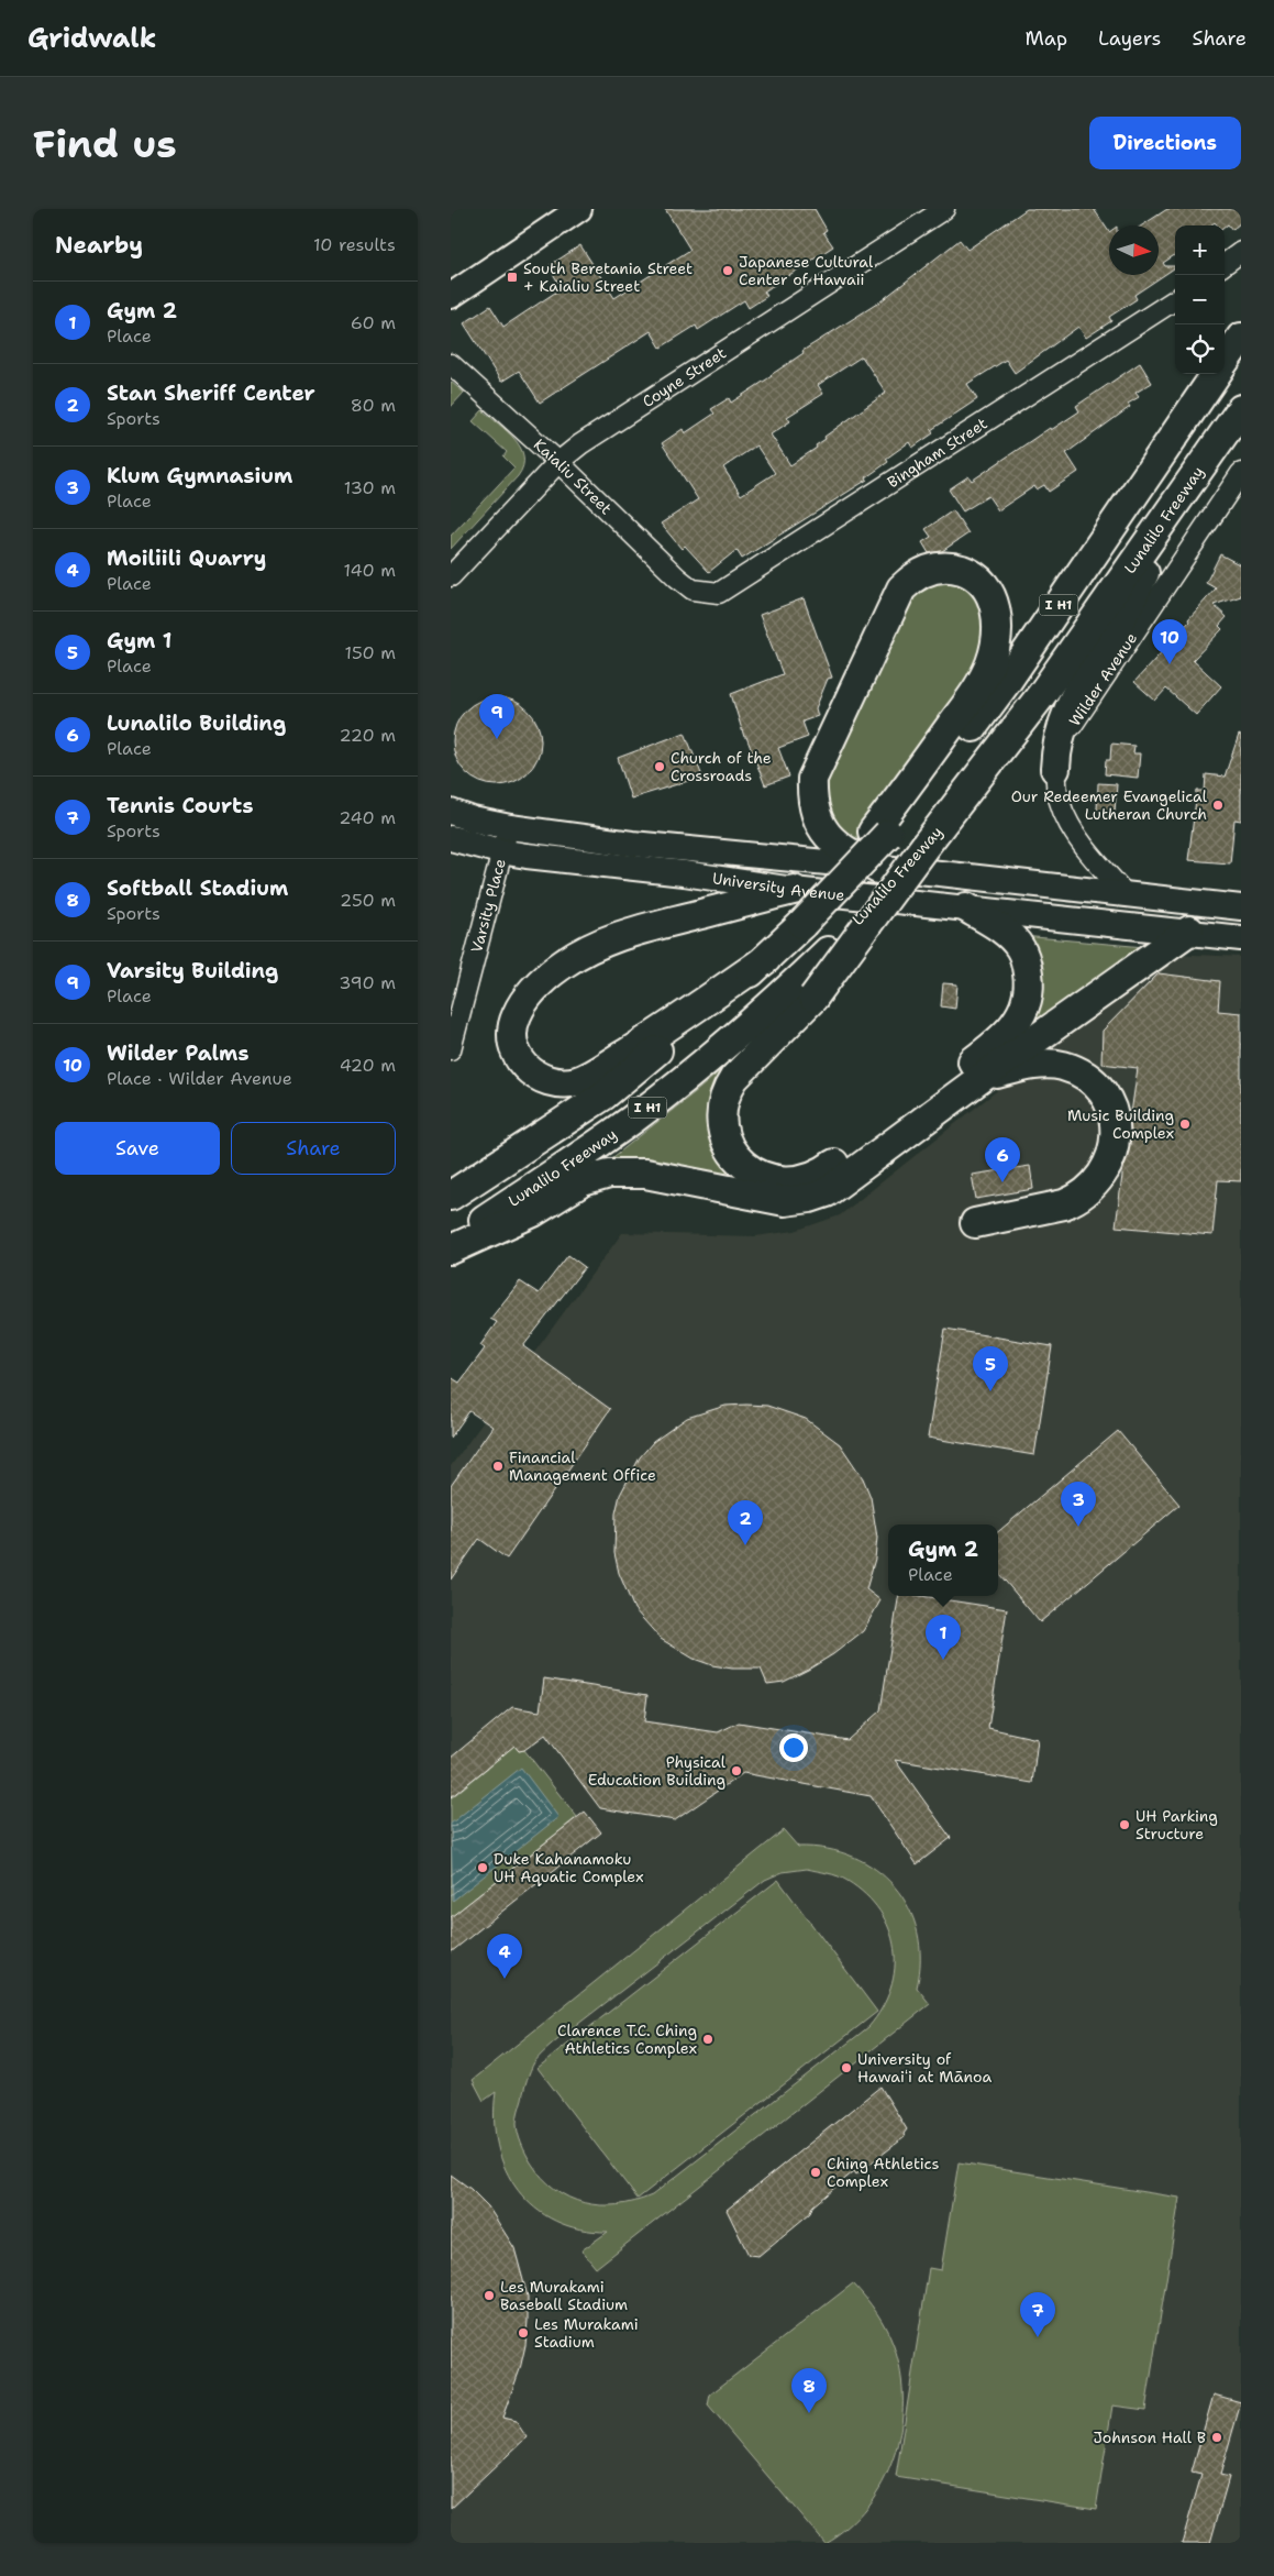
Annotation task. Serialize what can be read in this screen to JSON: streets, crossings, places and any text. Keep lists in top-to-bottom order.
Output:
{
  "streets": {
    "highway": ["Lunalilo Freeway", "I H1"],
    "main road": ["University Avenue"],
    "street": [
      "Coyne Street",
      "Bingham Street",
      "Kaialiu Street",
      "Wilder Avenue",
      "Varsity Place"
    ]
  },
  "crossings": [
    ["Coyne Street", "Kaialiu Street"],
    ["Bingham Street", "Kaialiu Street"],
    ["I H1", "University Avenue"],
    ["Wilder Avenue", "University Avenue"],
    ["University Avenue", "Varsity Place"]
  ],
  "places": {
    "other": [
      "Japanese Cultural Center of Hawaii",
      "Church of the Crossroads",
      "Our Redeemer Evangelical Lutheran Church",
      "Music Building Complex",
      "Financial Management Office",
      "Physical Education Building",
      "UH Parking Structure",
      "Duke Kahanamoku UH Aquatic Complex",
      "Clarence T.C. Ching Athletics Complex",
      "University of Hawaiʻi at Mānoa",
      "Ching Athletics Complex",
      "Les Murakami Baseball Stadium",
      "Les Murakami Stadium",
      "Johnson Hall B"
    ],
    "transit": ["South Beretania Street + Kaialiu Street"]
  },
  "north": "right",
  "page": {
    "header": "Gridwalk",
    "nav": ["Map", "Layers", "Share"],
    "buttons": [
      "Directions",
      ["Save", "Share"]
    ],
    "title": "Find us",
    "heading": ["Nearby", "10 results"],
    "map_buttons": ["+", "−"],
    "list": [
      {
        "mark": "1",
        "name": "Gym 2",
        "note": "Place",
        "value": "60 m"
      },
      {
        "mark": "2",
        "name": "Stan Sheriff Center",
        "note": "Sports",
        "value": "80 m"
      },
      {
        "mark": "3",
        "name": "Klum Gymnasium",
        "note": "Place",
        "value": "130 m"
      },
      {
        "mark": "4",
        "name": "Moiliili Quarry",
        "note": "Place",
        "value": "140 m"
      },
      {
        "mark": "5",
        "name": "Gym 1",
        "note": "Place",
        "value": "150 m"
      },
      {
        "mark": "6",
        "name": "Lunalilo Building",
        "note": "Place",
        "value": "220 m"
      },
      {
        "mark": "7",
        "name": "Tennis Courts",
        "note": "Sports",
        "value": "240 m"
      },
      {
        "mark": "8",
        "name": "Softball Stadium",
        "note": "Sports",
        "value": "250 m"
      },
      {
        "mark": "9",
        "name": "Varsity Building",
        "note": "Place",
        "value": "390 m"
      },
      {
        "mark": "10",
        "name": "Wilder Palms",
        "note": "Place · Wilder Avenue",
        "value": "420 m"
      }
    ],
    "pins": [
      "10",
      "9",
      "6",
      "5",
      "3",
      "2",
      "1",
      "4",
      "7",
      "8"
    ],
    "popup": ["Gym 2", "Place"]
  }
}
